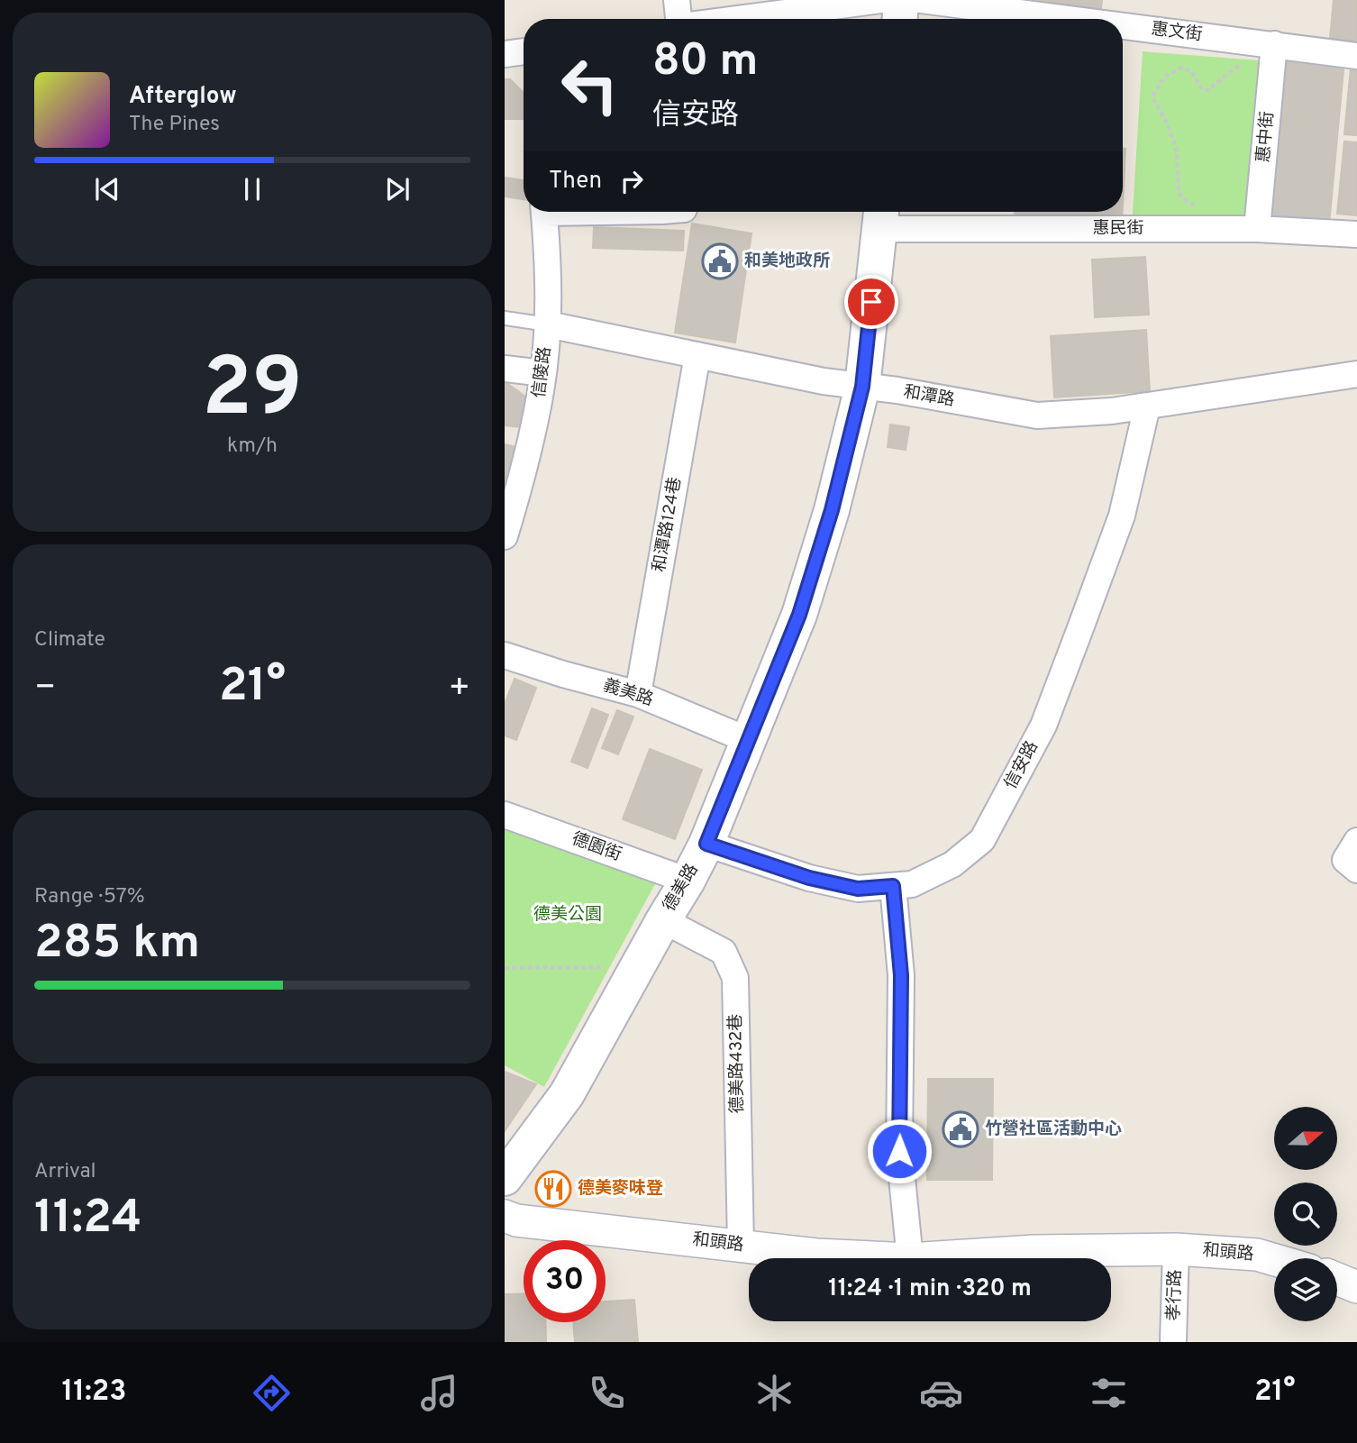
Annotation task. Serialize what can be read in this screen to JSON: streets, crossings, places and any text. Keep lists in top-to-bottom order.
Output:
{
  "streets": {
    "main road": ["德美路"],
    "street": [
      "惠文街",
      "惠中街",
      "惠民街",
      "信陵路",
      "和潭路",
      "和潭路124巷",
      "義美路",
      "信安路",
      "德園街",
      "德美路432巷",
      "和頭路",
      "孝行路"
    ]
  },
  "crossings": [
    ["惠文街", "惠中街"],
    ["惠中街", "惠民街"],
    ["惠民街", "德美路"],
    ["信陵路", "和潭路"],
    ["和潭路", "和潭路124巷"],
    ["和潭路", "信安路"],
    ["和潭路", "德美路"],
    ["和潭路124巷", "義美路"],
    ["義美路", "德美路"],
    ["信安路", "德美路"],
    ["德園街", "德美路"],
    ["德美路", "德美路432巷"],
    ["德美路432巷", "和頭路"],
    ["和頭路", "孝行路"]
  ],
  "parks": ["德美公園"],
  "places": {
    "public building": ["和美地政所", "竹營社區活動中心"],
    "restaurant": ["德美麥味登"]
  },
  "north": "right",
  "page": {
    "turn": ["80 m", "信安路"],
    "song": ["Afterglow", "The Pines"],
    "then": "Then",
    "tile": [
      ["29", "km/h"],
      "Climate",
      ["Range · 57%", "285 km"],
      ["Arrival", "11:24"]
    ],
    "heat": ["−", "21°", "+"],
    "limit": "30",
    "trip": "11:24 · 1 min · 320 m",
    "tabs": ["11:23", "21°"]
  }
}
